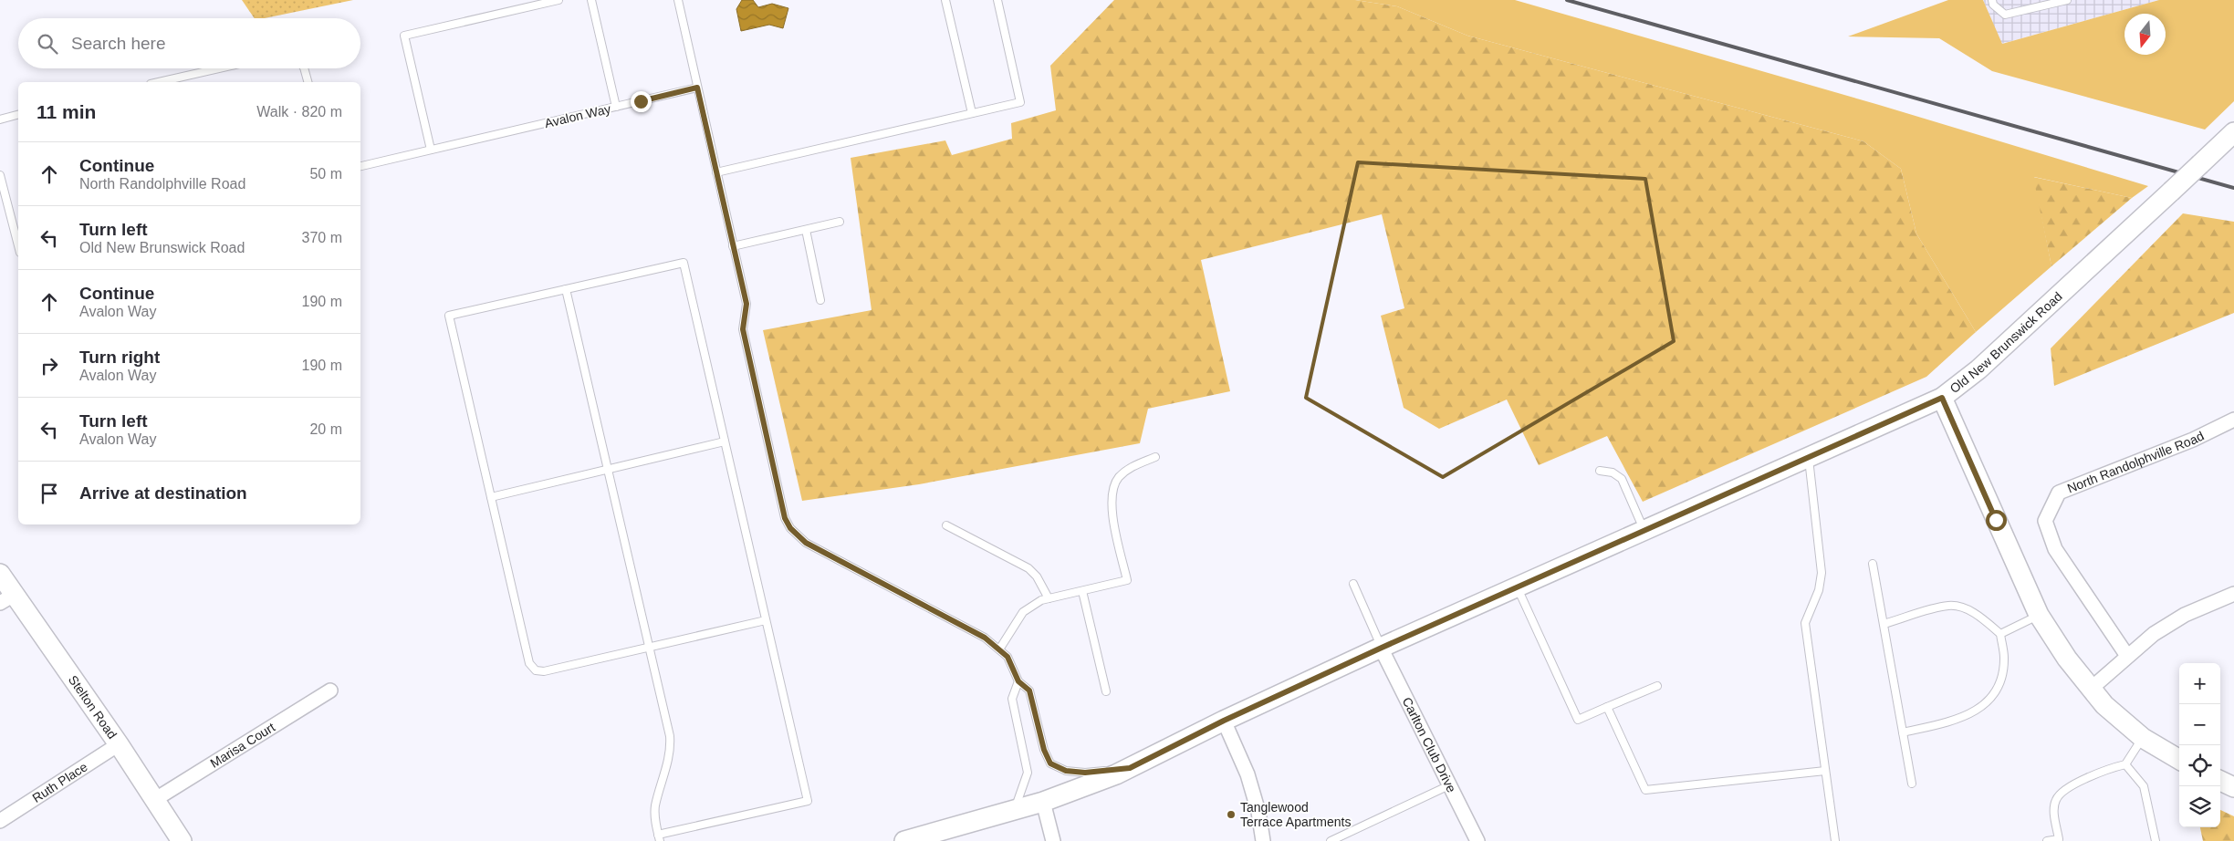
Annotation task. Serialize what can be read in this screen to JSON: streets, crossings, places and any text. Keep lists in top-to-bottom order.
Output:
{
  "streets": {
    "main road": ["Old New Brunswick Road", "Stelton Road"],
    "street": [
      "North Randolphville Road",
      "Carlton Club Drive",
      "Marisa Court",
      "Ruth Place"
    ],
    "lane": ["Avalon Way"]
  },
  "crossings": [
    ["Old New Brunswick Road", "Carlton Club Drive"],
    ["Stelton Road", "Marisa Court"],
    ["Stelton Road", "Ruth Place"]
  ],
  "places": ["Tanglewood Terrace Apartments"],
  "north": "bottom",
  "page": {
    "search": "Search here",
    "heading": ["11 min", "Walk · 820 m"],
    "list": [
      ["Continue", "North Randolphville Road", "50 m"],
      ["Turn left", "Old New Brunswick Road", "370 m"],
      ["Continue", "Avalon Way", "190 m"],
      ["Turn right", "Avalon Way", "190 m"],
      ["Turn left", "Avalon Way", "20 m"],
      "Arrive at destination"
    ],
    "map_buttons": ["+", "−"]
  }
}
